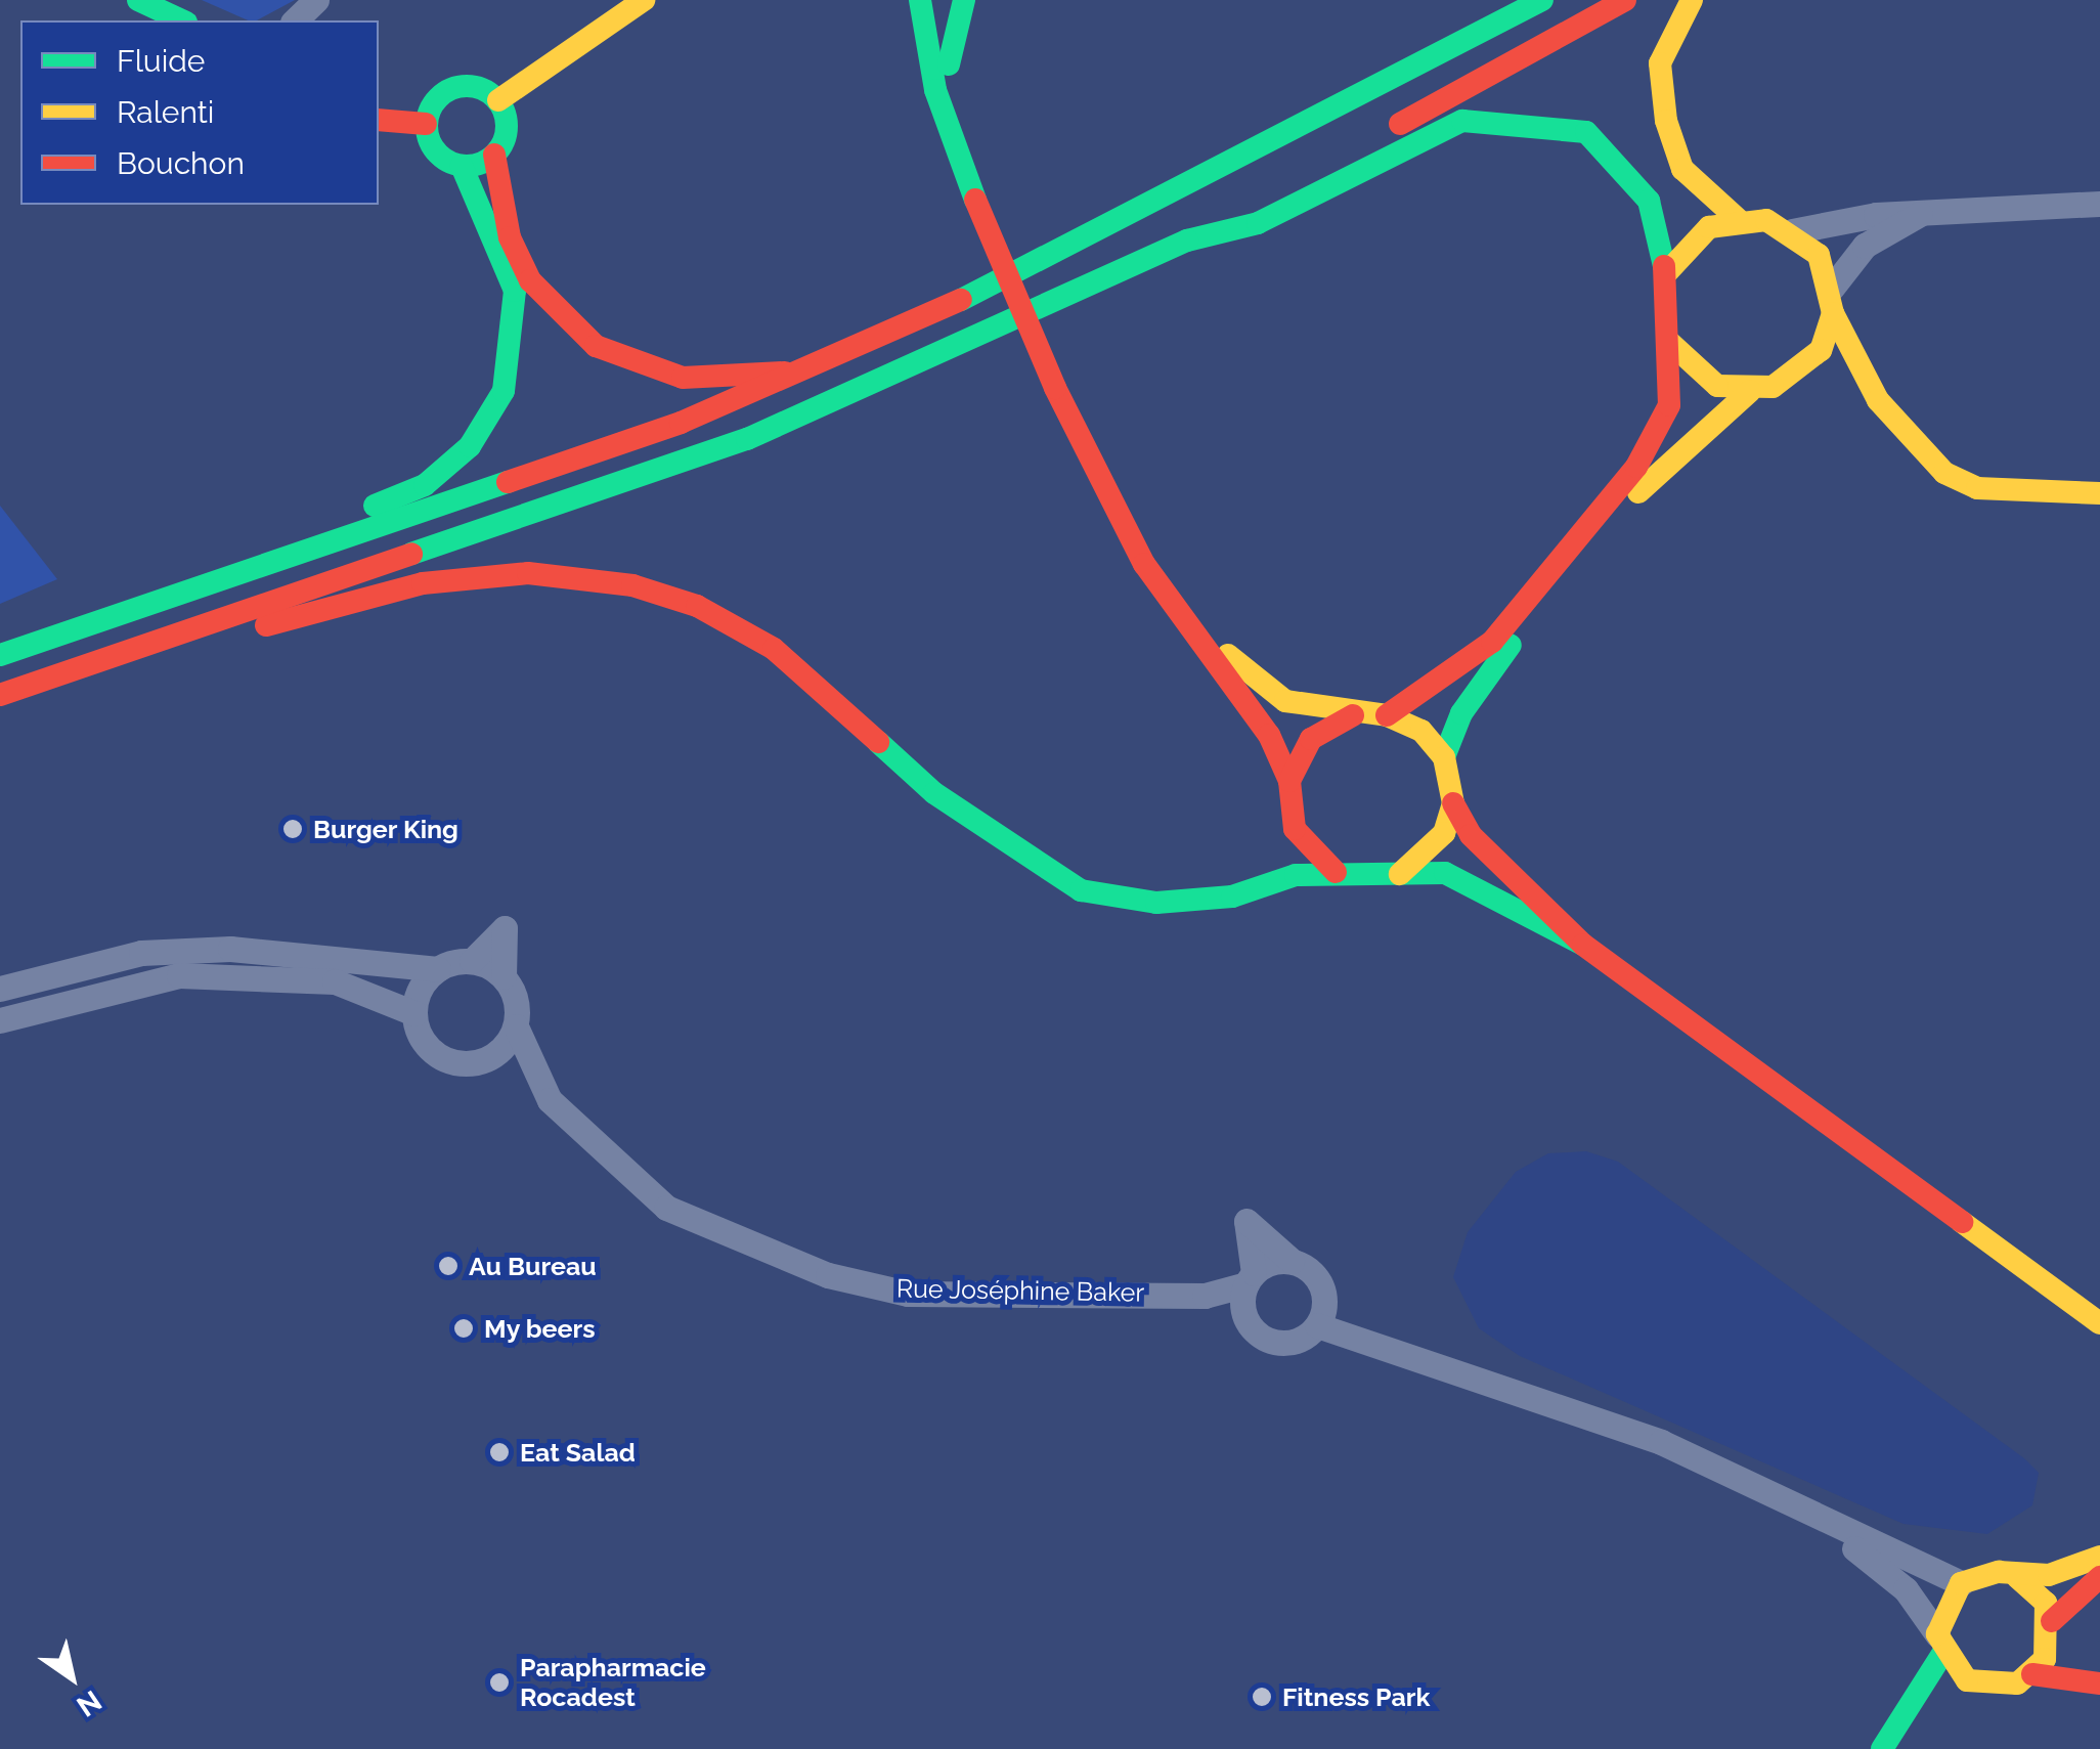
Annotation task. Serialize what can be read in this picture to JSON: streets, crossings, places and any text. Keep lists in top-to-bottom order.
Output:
{
  "streets": {
    "street": ["Rue Joséphine Baker"]
  },
  "places": [
    "Burger King",
    "Au Bureau",
    "My beers",
    "Eat Salad",
    "Parapharmacie Rocadest",
    "Fitness Park"
  ],
  "legend": ["Fluide", "Ralenti", "Bouchon"],
  "north": "bottom right"
}
